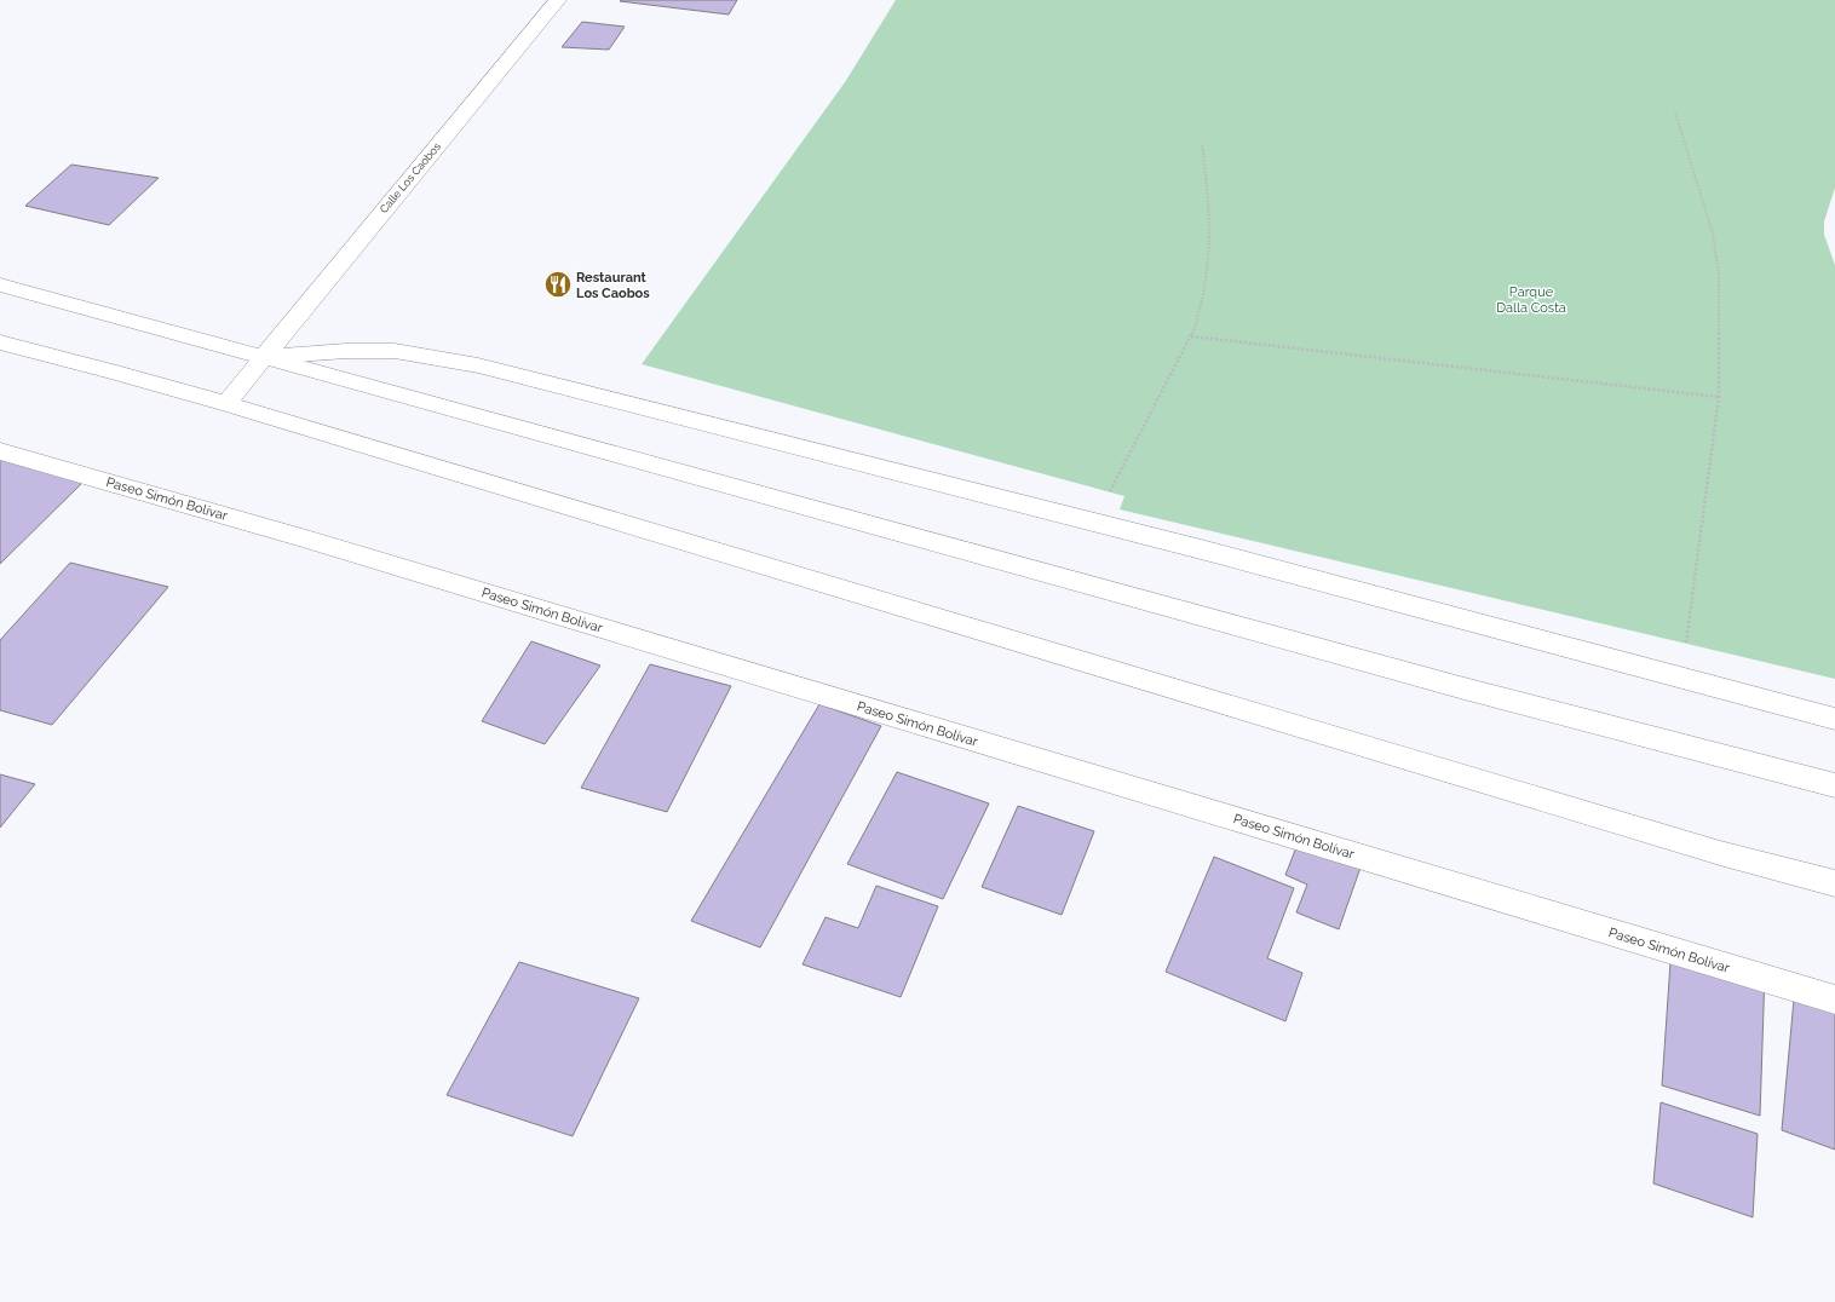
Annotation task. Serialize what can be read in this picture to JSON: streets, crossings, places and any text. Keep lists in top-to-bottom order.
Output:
{
  "streets": {
    "street": ["Calle Los Caobos", "Paseo Simón Bolívar"]
  },
  "parks": ["Parque Dalla Costa"],
  "places": {
    "restaurant": ["Restaurant Los Caobos"]
  }
}
